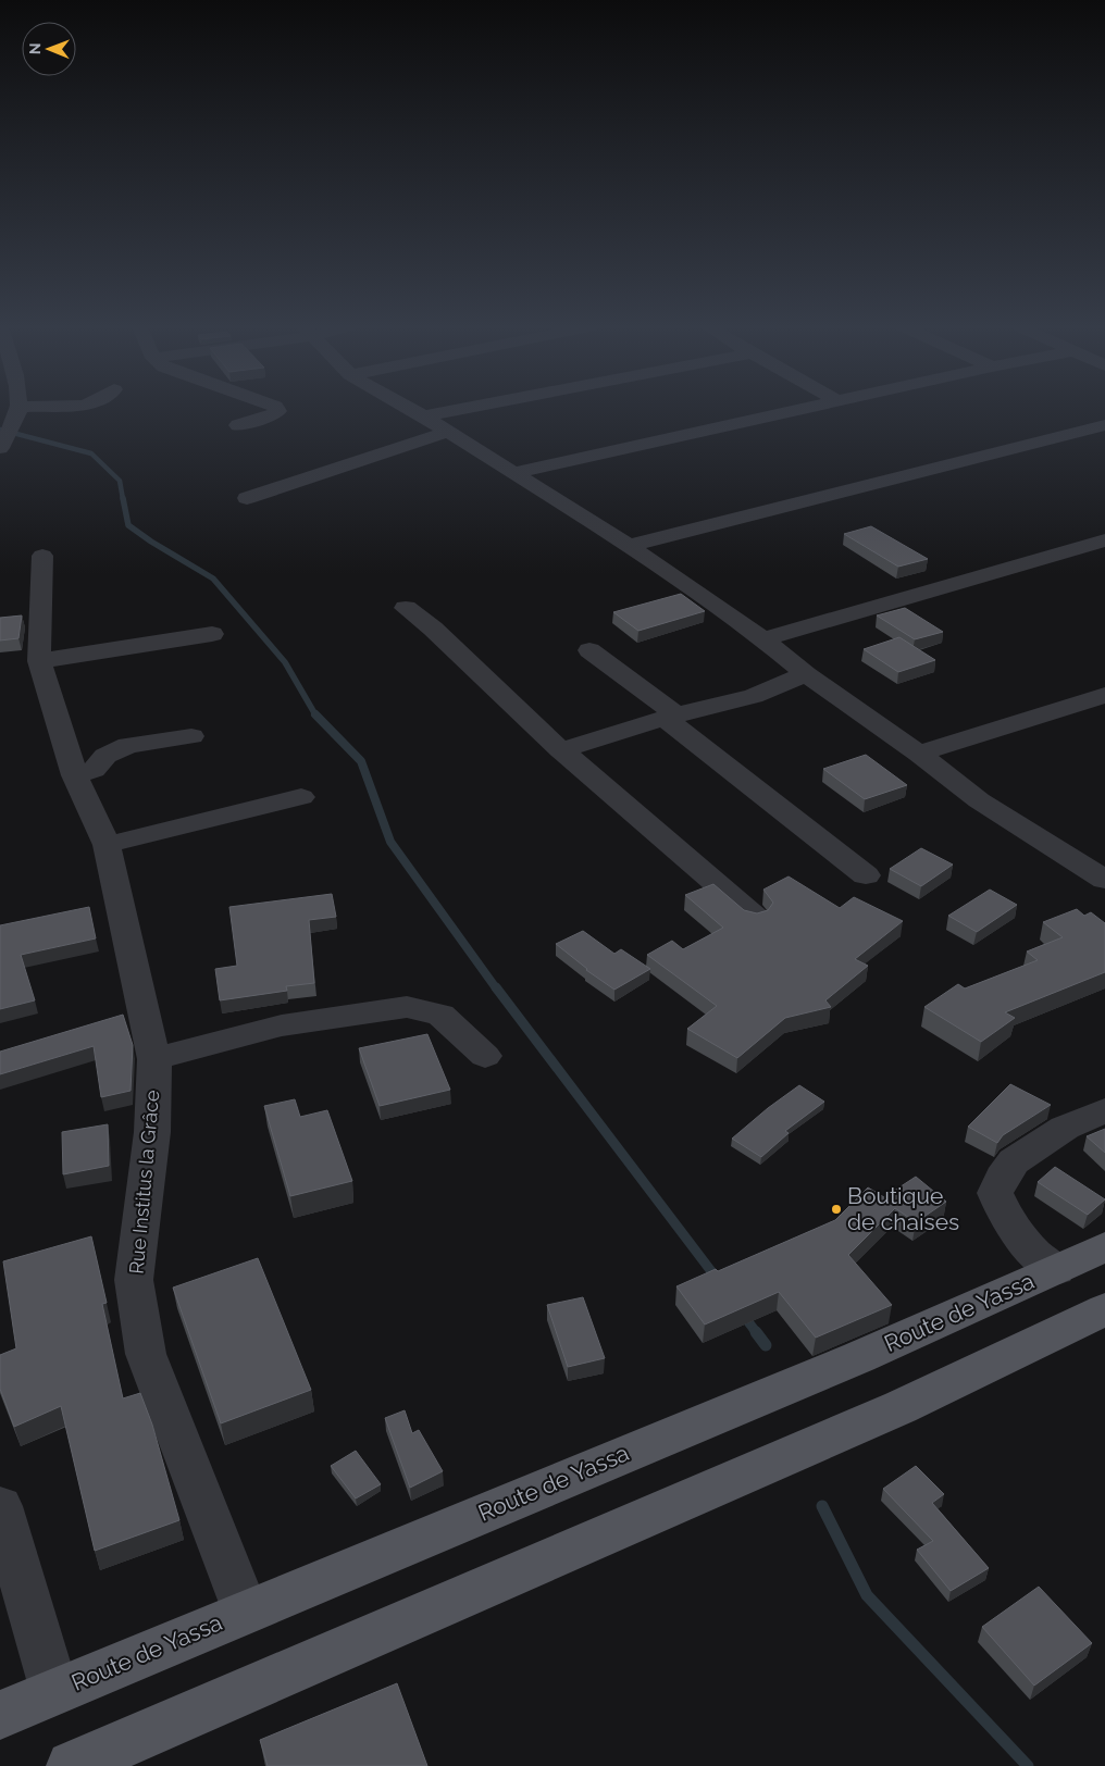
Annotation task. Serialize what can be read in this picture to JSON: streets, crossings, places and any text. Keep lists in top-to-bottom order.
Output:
{
  "streets": {
    "main road": ["Route de Yassa"],
    "street": ["Rue Institus la Grâce"]
  },
  "crossings": [
    ["Rue Institus la Grâce", "Route de Yassa"]
  ],
  "places": ["Boutique de chaises"],
  "north": "left"
}
